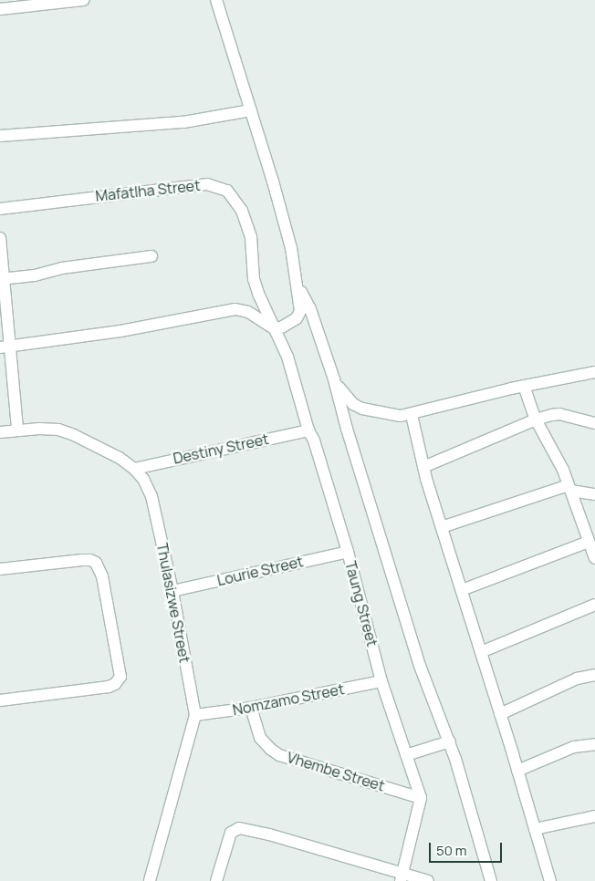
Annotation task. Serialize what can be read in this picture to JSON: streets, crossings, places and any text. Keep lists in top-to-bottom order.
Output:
{
  "streets": {
    "street": [
      "Mafatlha Street",
      "Destiny Street",
      "Lourie Street",
      "Thulasizwe Street",
      "Taung Street",
      "Nomzamo Street",
      "Vhembe Street"
    ]
  },
  "crossings": [
    ["Mafatlha Street", "Taung Street"],
    ["Destiny Street", "Thulasizwe Street"],
    ["Destiny Street", "Taung Street"],
    ["Lourie Street", "Thulasizwe Street"],
    ["Lourie Street", "Taung Street"],
    ["Thulasizwe Street", "Nomzamo Street"],
    ["Taung Street", "Nomzamo Street"],
    ["Taung Street", "Vhembe Street"],
    ["Nomzamo Street", "Vhembe Street"]
  ],
  "scale_bar": "50 m"
}
